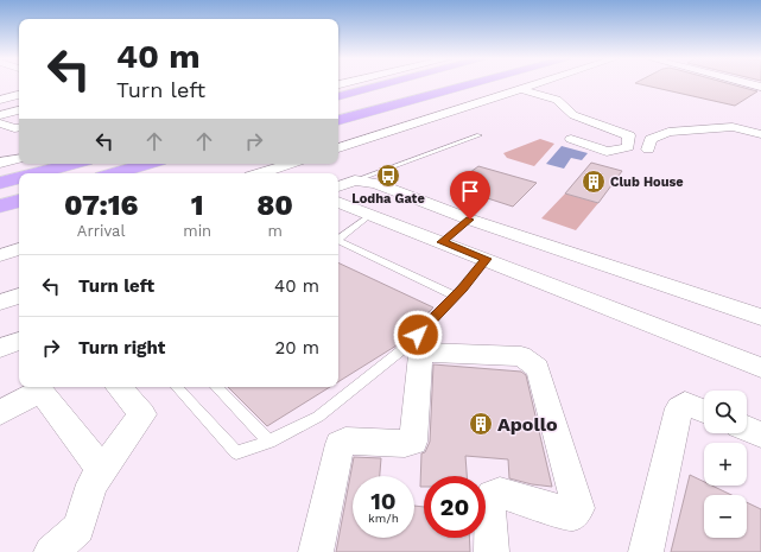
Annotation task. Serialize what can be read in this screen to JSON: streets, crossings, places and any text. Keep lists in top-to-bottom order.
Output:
{
  "places": {
    "bus stop": ["Lodha Gate"],
    "building": ["Club House", "Apollo"]
  },
  "page": {
    "turn": ["40 m", "Turn left"],
    "eta": [
      "07:16",
      "Arrival",
      "1",
      "min",
      "80",
      "m"
    ],
    "list": [
      {
        "name": "Turn left",
        "value": "40 m"
      },
      {
        "name": "Turn right",
        "value": "20 m"
      }
    ],
    "map_buttons": ["+", "−"],
    "speed": "10 km/h",
    "limit": "20"
  }
}
